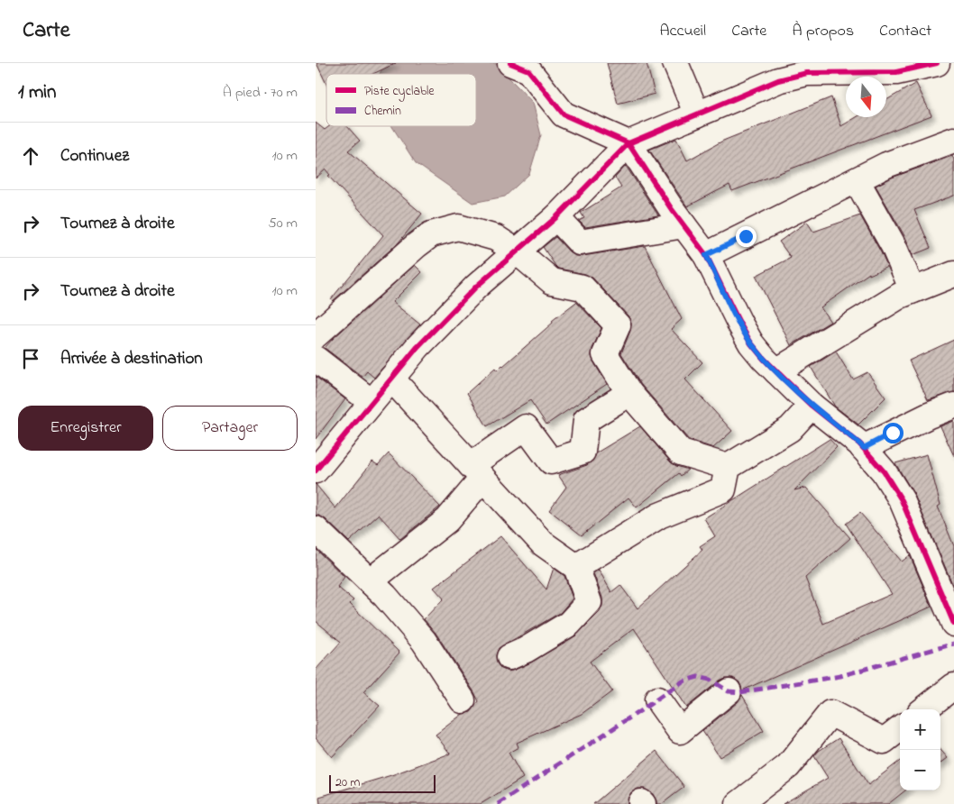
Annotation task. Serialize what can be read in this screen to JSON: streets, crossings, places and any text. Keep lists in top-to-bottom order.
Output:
{
  "legend": ["Piste cyclable", "Chemin"],
  "scale_bar": "20 m",
  "north": "bottom",
  "page": {
    "header": "Carte",
    "nav": [
      "Accueil",
      "Carte",
      "À propos",
      "Contact"
    ],
    "heading": ["1 min", "À pied · 70 m"],
    "list": [
      ["Continuez", "10 m"],
      ["Tournez à droite", "50 m"],
      ["Tournez à droite", "10 m"],
      "Arrivée à destination"
    ],
    "buttons": ["Enregistrer", "Partager"],
    "map_buttons": ["+", "−"],
    "scale": "20 m"
  }
}
